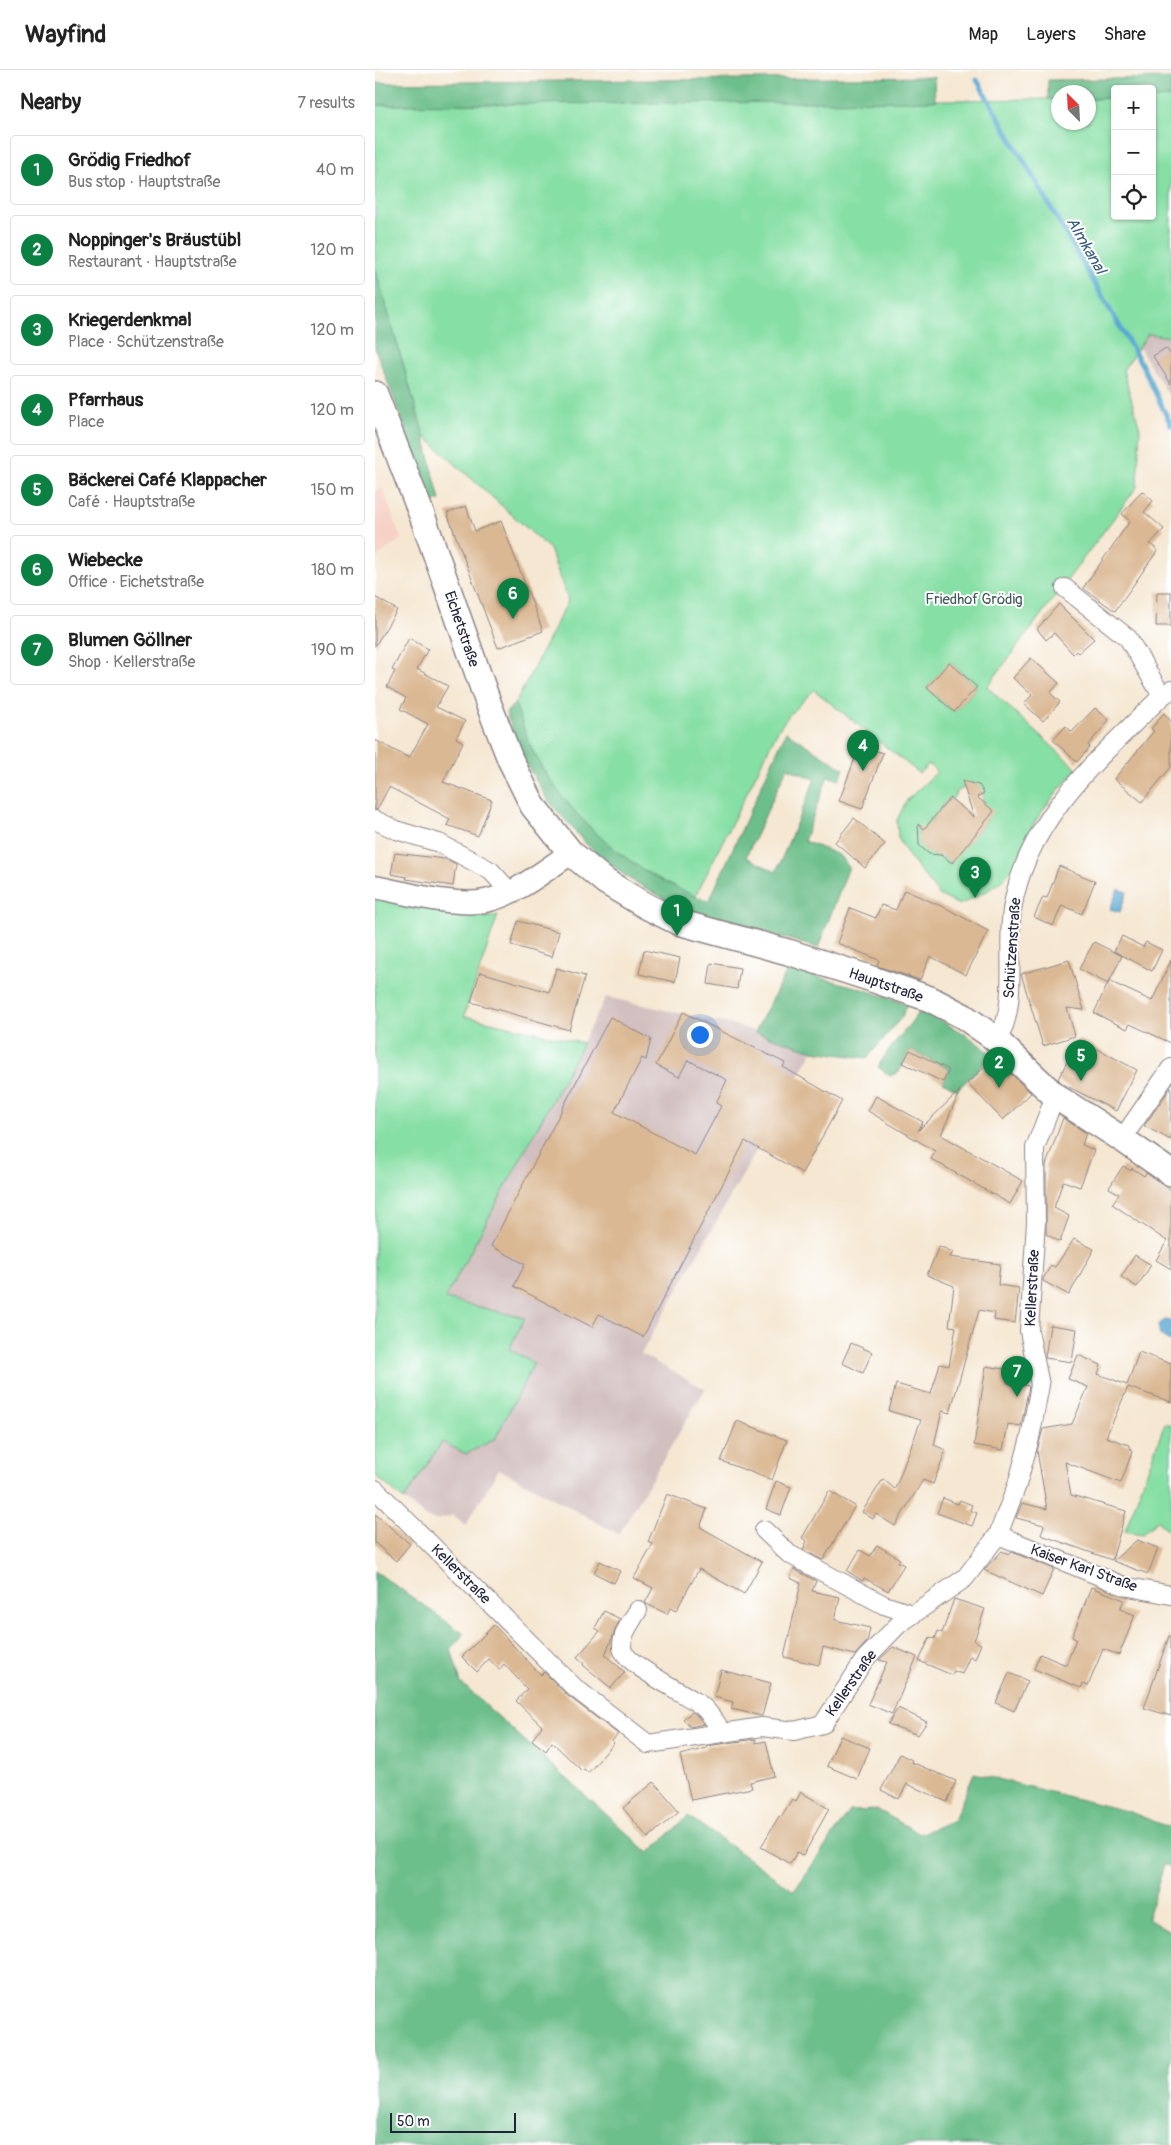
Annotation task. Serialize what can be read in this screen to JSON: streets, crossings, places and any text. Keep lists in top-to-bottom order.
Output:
{
  "streets": {
    "main road": ["Eichetstraße", "Hauptstraße"],
    "street": ["Schützenstraße", "Kellerstraße", "Kaiser Karl Straße"]
  },
  "crossings": [
    ["Eichetstraße", "Hauptstraße"],
    ["Schützenstraße", "Hauptstraße"],
    ["Hauptstraße", "Kellerstraße"],
    ["Kellerstraße", "Kaiser Karl Straße"]
  ],
  "water": ["Almkanal"],
  "parks": ["Friedhof Grödig"],
  "scale_bar": "50 m",
  "north": "top left",
  "page": {
    "header": "Wayfind",
    "nav": ["Map", "Layers", "Share"],
    "heading": ["Nearby", "7 results"],
    "map_buttons": ["+", "−"],
    "list": [
      {
        "mark": "1",
        "name": "Grödig Friedhof",
        "note": "Bus stop · Hauptstraße",
        "value": "40 m"
      },
      {
        "mark": "2",
        "name": "Noppinger's Bräustübl",
        "note": "Restaurant · Hauptstraße",
        "value": "120 m"
      },
      {
        "mark": "3",
        "name": "Kriegerdenkmal",
        "note": "Place · Schützenstraße",
        "value": "120 m"
      },
      {
        "mark": "4",
        "name": "Pfarrhaus",
        "note": "Place",
        "value": "120 m"
      },
      {
        "mark": "5",
        "name": "Bäckerei Café Klappacher",
        "note": "Café · Hauptstraße",
        "value": "150 m"
      },
      {
        "mark": "6",
        "name": "Wiebecke",
        "note": "Office · Eichetstraße",
        "value": "180 m"
      },
      {
        "mark": "7",
        "name": "Blumen Göllner",
        "note": "Shop · Kellerstraße",
        "value": "190 m"
      }
    ],
    "pins": [
      "6",
      "4",
      "3",
      "1",
      "5",
      "2",
      "7"
    ],
    "scale": "50 m"
  }
}
